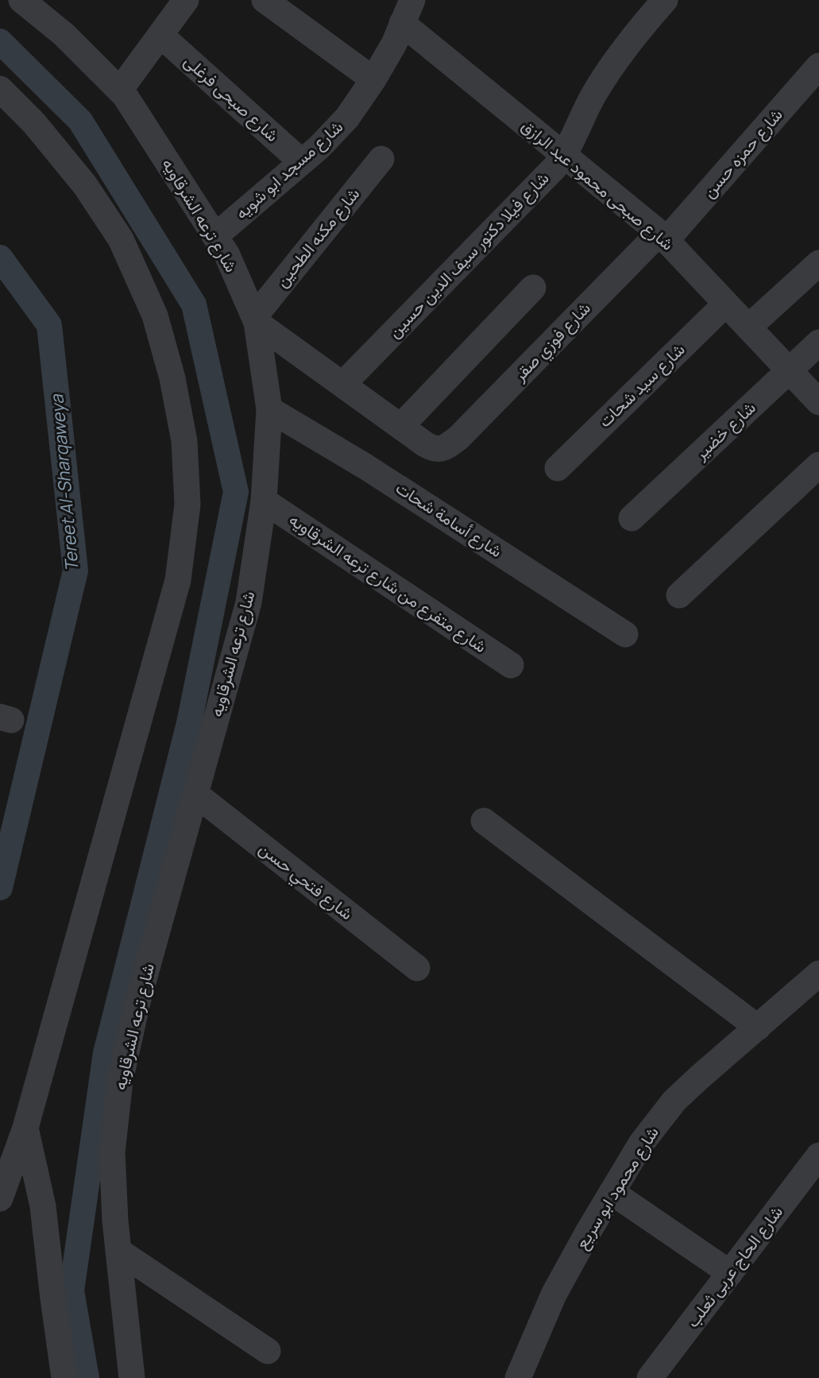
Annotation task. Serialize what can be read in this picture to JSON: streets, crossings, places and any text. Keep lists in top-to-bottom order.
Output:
{
  "streets": {
    "street": [
      "شارع صبحى فرغلى",
      "شارع حمزه حسن",
      "شارع مسجد ابو شويه",
      "شارع صبحى محمود عبد الرازق",
      "شارع ترعه الشرقاويه",
      "شارع مكنه الطحين",
      "شارع فيلا دكتور سيف الدين حسين",
      "شارع فوزي صقر",
      "شارع سيد شحات",
      "شارع خضير",
      "شارع أسامة شحات",
      "شارع متفرع من شارع ترعه الشرقاويه",
      "شارع فتحي حسن",
      "شارع محمود ابو سريع",
      "شارع الحاج عربى ثعلب"
    ]
  },
  "crossings": [
    ["شارع صبحى فرغلى", "شارع مسجد ابو شويه"],
    ["شارع حمزه حسن", "شارع صبحى محمود عبد الرازق"],
    ["شارع حمزه حسن", "شارع فوزي صقر"],
    ["شارع مسجد ابو شويه", "شارع صبحى محمود عبد الرازق"],
    ["شارع مسجد ابو شويه", "شارع ترعه الشرقاويه"],
    ["شارع صبحى محمود عبد الرازق", "شارع فيلا دكتور سيف الدين حسين"],
    ["شارع صبحى محمود عبد الرازق", "شارع فوزي صقر"],
    ["شارع صبحى محمود عبد الرازق", "شارع سيد شحات"],
    ["شارع صبحى محمود عبد الرازق", "شارع خضير"],
    ["شارع ترعه الشرقاويه", "شارع مكنه الطحين"],
    ["شارع ترعه الشرقاويه", "شارع أسامة شحات"],
    ["شارع ترعه الشرقاويه", "شارع متفرع من شارع ترعه الشرقاويه"],
    ["شارع ترعه الشرقاويه", "شارع فتحي حسن"]
  ],
  "water": ["Tereet Al-Sharqaweya"]
}
